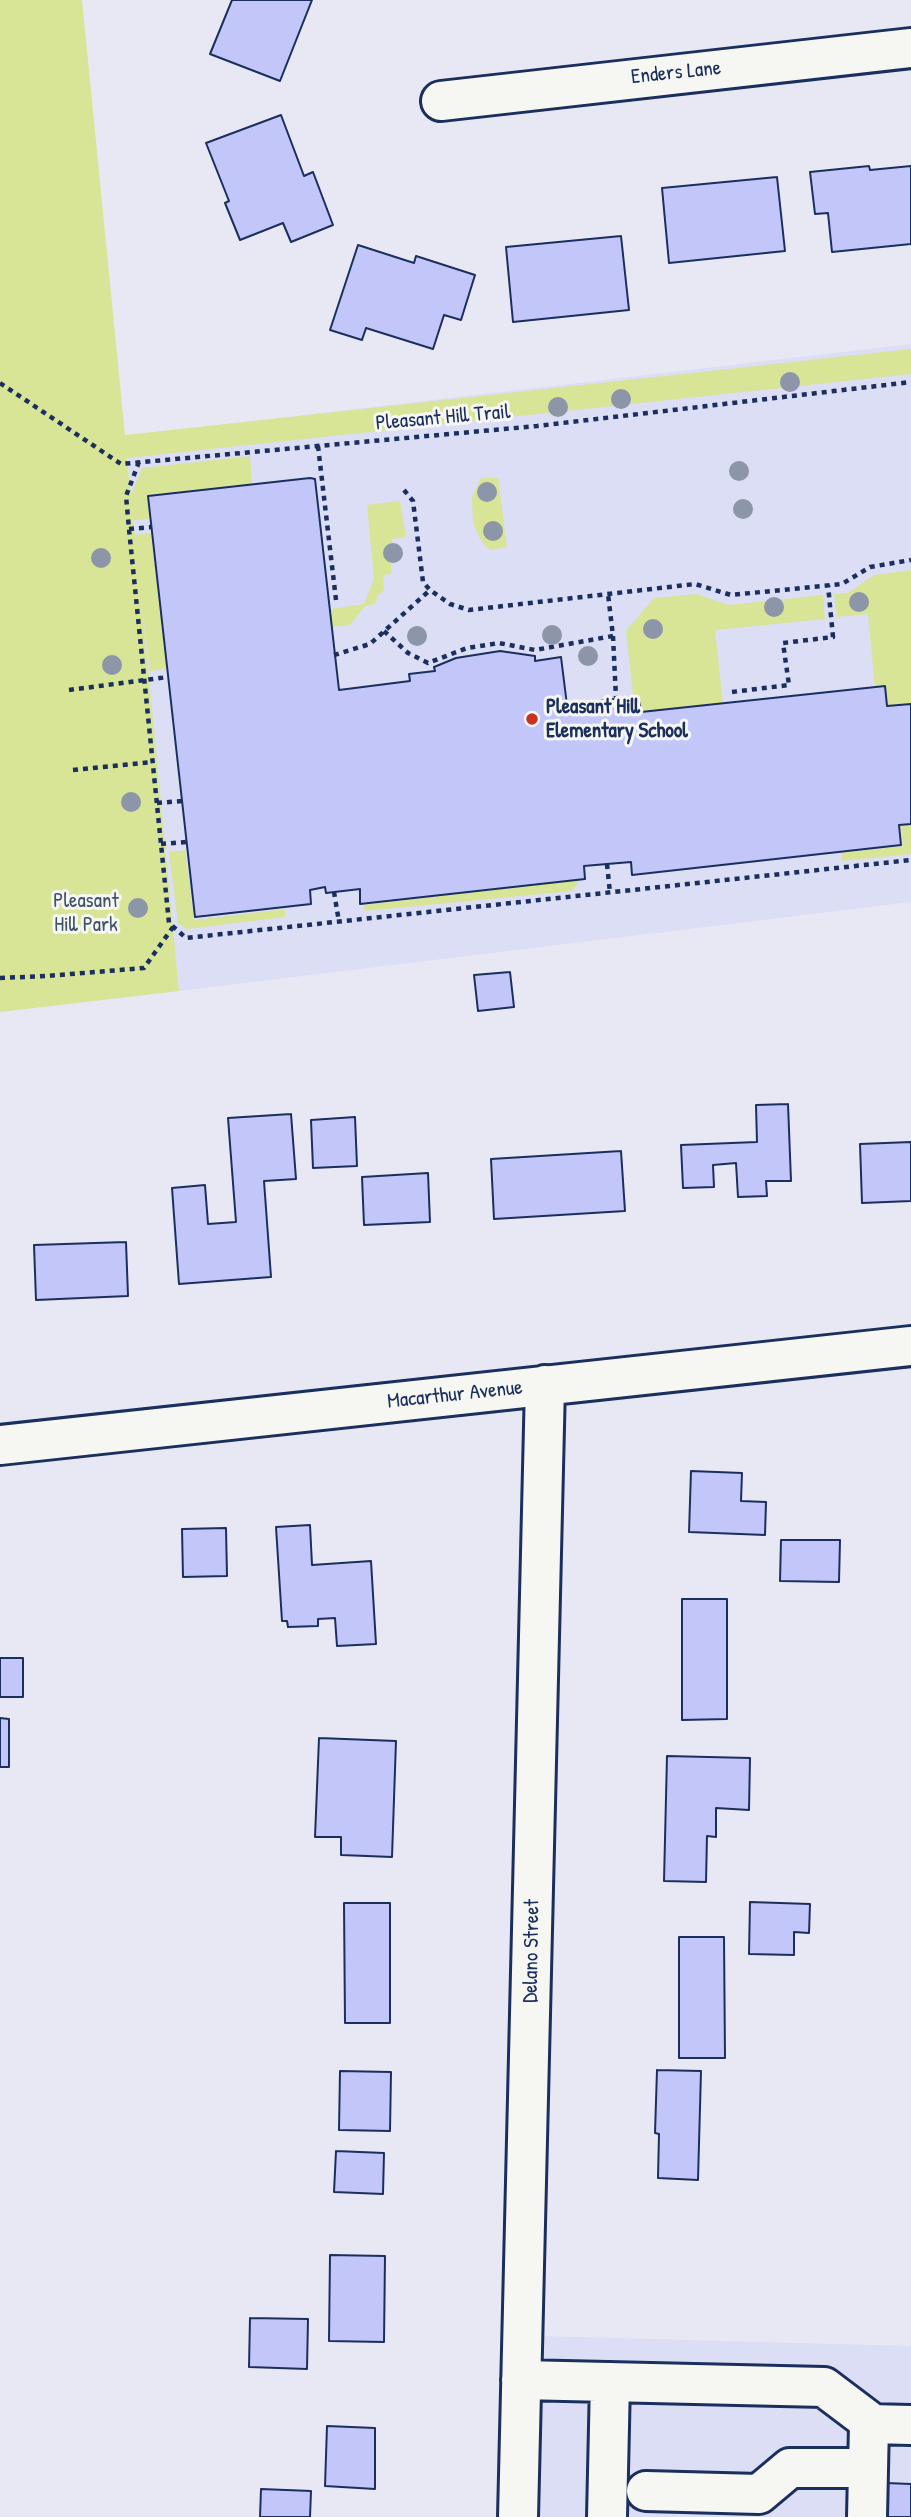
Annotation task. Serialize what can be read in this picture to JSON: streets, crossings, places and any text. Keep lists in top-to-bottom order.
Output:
{
  "streets": {
    "street": ["Enders Lane", "Macarthur Avenue", "Delano Street"],
    "path": ["Pleasant Hill Trail"]
  },
  "crossings": [
    ["Macarthur Avenue", "Delano Street"]
  ],
  "parks": ["Pleasant Hill Park"],
  "places": ["Pleasant Hill Elementary School"]
}
